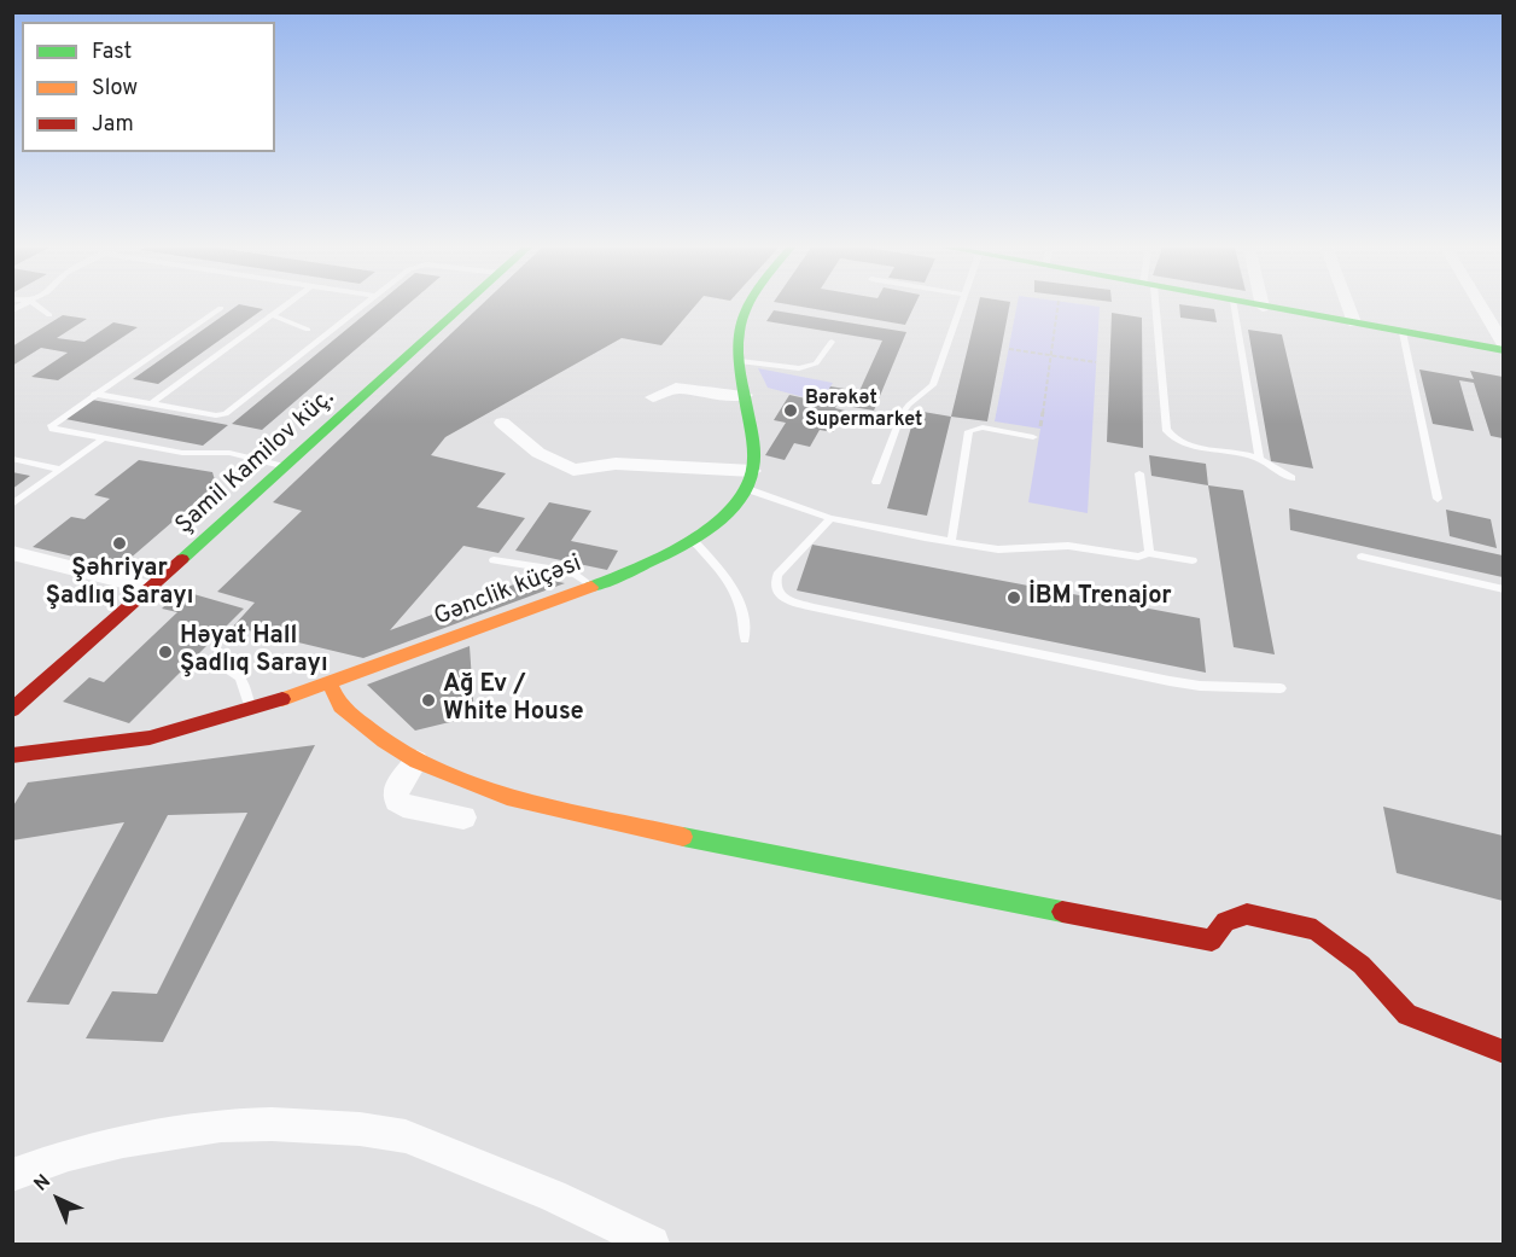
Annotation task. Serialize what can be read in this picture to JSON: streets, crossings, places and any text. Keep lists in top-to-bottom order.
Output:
{
  "streets": {
    "street": ["Şamil Kamilov küç.", "Gənclik küçəsi"]
  },
  "places": [
    "Bərəkət Supermarket",
    "Şəhriyar Şadlıq Sarayı",
    "İBM Trenajor",
    "Həyat Hall Şadlıq Sarayı",
    "Ağ Ev / White House"
  ],
  "legend": ["Fast", "Slow", "Jam"],
  "north": "top left"
}
